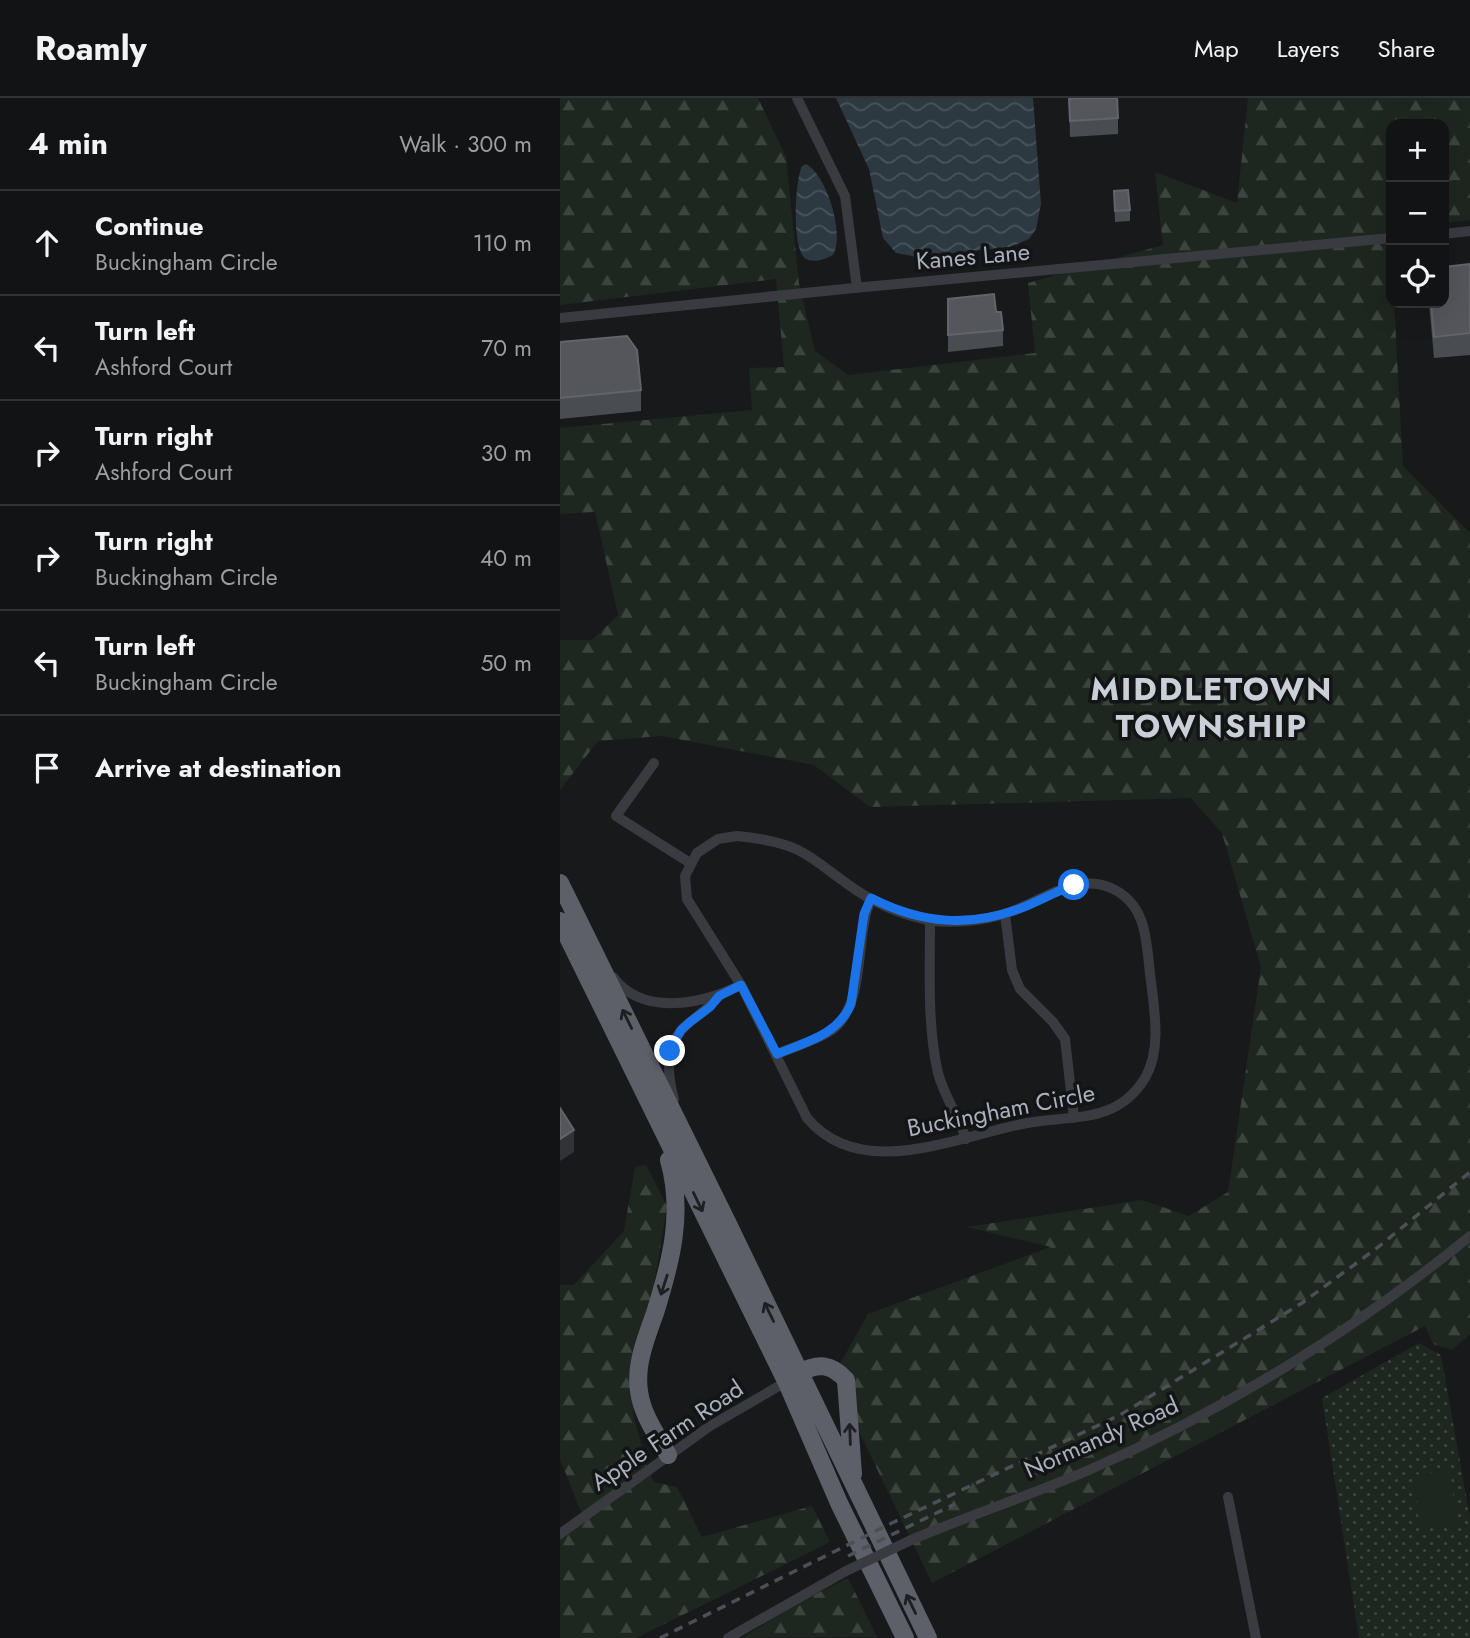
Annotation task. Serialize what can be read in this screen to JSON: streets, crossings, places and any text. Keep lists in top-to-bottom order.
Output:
{
  "streets": {
    "street": [
      "Kanes Lane",
      "Buckingham Circle",
      "Apple Farm Road",
      "Normandy Road"
    ]
  },
  "districts": ["MIDDLETOWN TOWNSHIP"],
  "page": {
    "header": "Roamly",
    "nav": ["Map", "Layers", "Share"],
    "heading": ["4 min", "Walk · 300 m"],
    "map_buttons": ["+", "−"],
    "list": [
      ["Continue", "Buckingham Circle", "110 m"],
      ["Turn left", "Ashford Court", "70 m"],
      ["Turn right", "Ashford Court", "30 m"],
      ["Turn right", "Buckingham Circle", "40 m"],
      ["Turn left", "Buckingham Circle", "50 m"],
      "Arrive at destination"
    ]
  }
}
